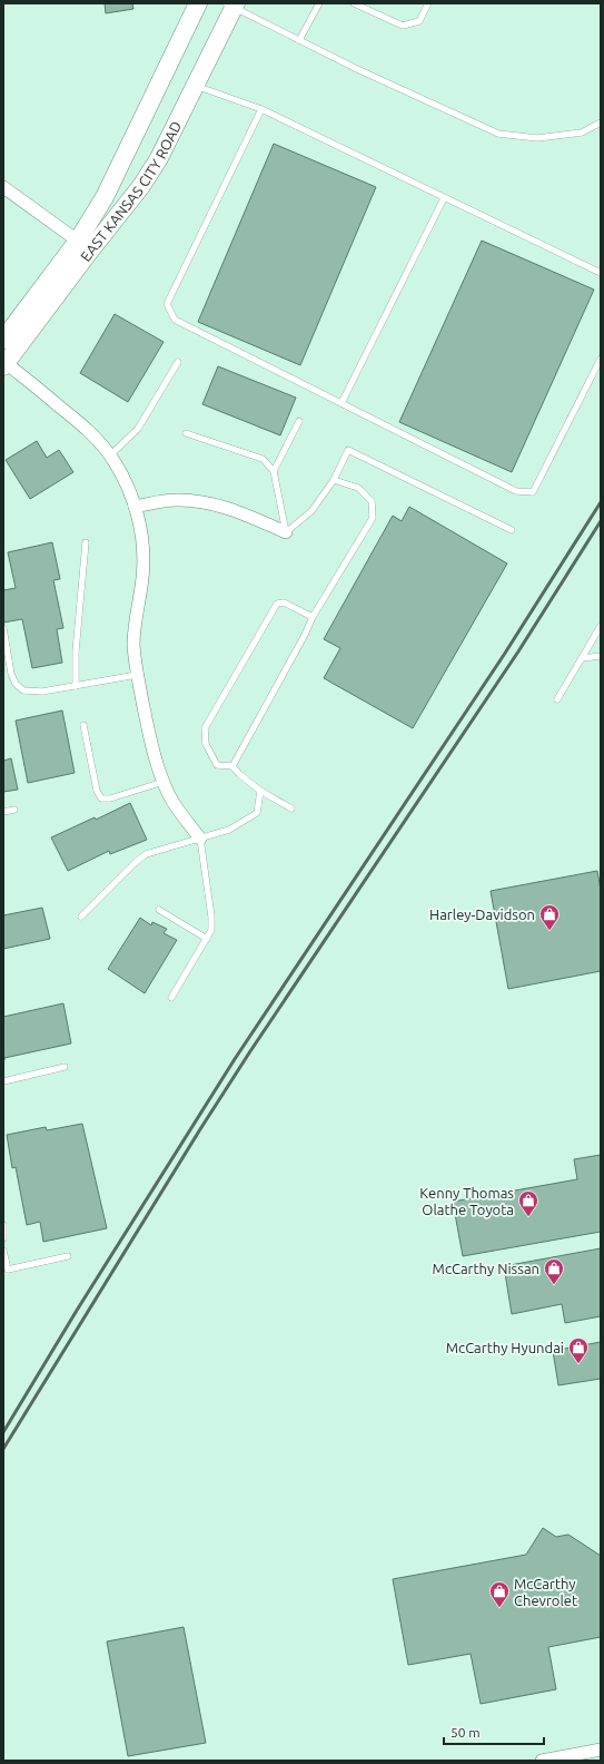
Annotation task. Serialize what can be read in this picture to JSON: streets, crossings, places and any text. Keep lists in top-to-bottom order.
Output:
{
  "streets": {
    "main road": ["EAST KANSAS CITY ROAD"]
  },
  "places": {
    "shop": [
      "Harley-Davidson",
      "Kenny Thomas Olathe Toyota",
      "McCarthy Nissan",
      "McCarthy Hyundai",
      "McCarthy Chevrolet"
    ]
  },
  "scale_bar": "50 m"
}
